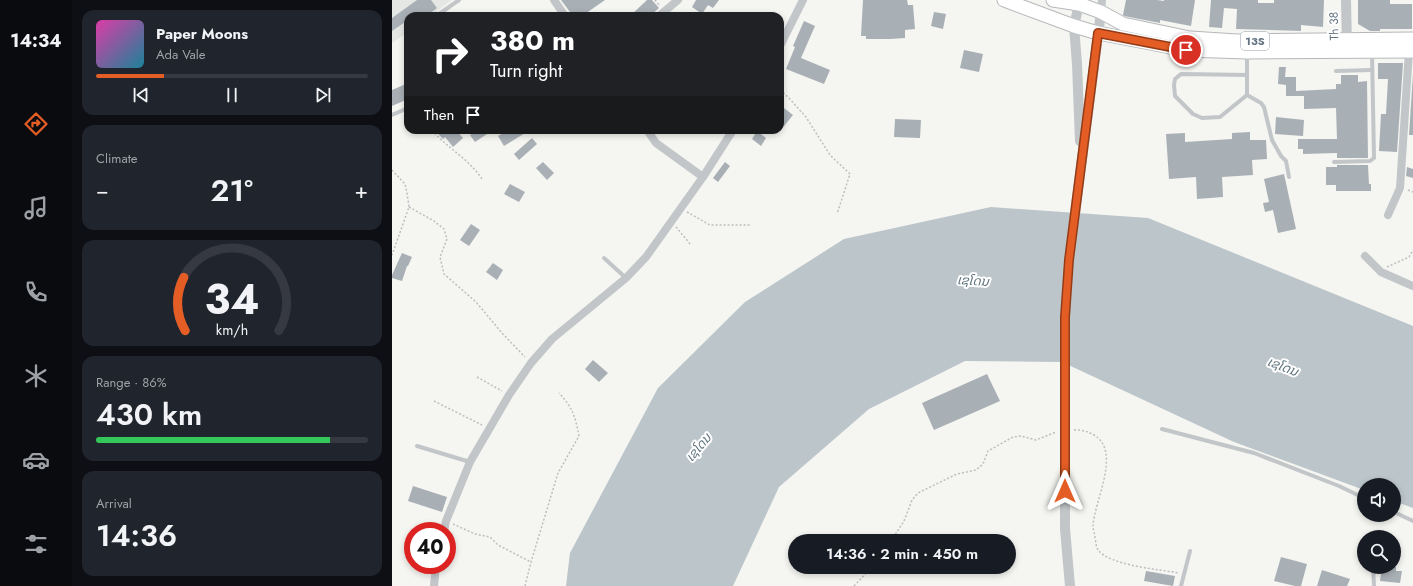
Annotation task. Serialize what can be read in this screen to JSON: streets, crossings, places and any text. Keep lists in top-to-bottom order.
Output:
{
  "streets": {
    "highway": ["13S"],
    "street": ["Th 38"]
  },
  "crossings": [
    ["Th 38", "13S"]
  ],
  "water": ["ເຊໂດນ"],
  "page": {
    "tabs": "14:34",
    "turn": ["380 m", "Turn right"],
    "song": ["Paper Moons", "Ada Vale"],
    "then": "Then",
    "tile": [
      "Climate",
      ["Range · 86%", "430 km"],
      ["Arrival", "14:36"]
    ],
    "heat": ["−", "21°", "+"],
    "limit": "40",
    "trip": "14:36 · 2 min · 450 m",
    "gauge": ["34", "km/h"]
  }
}
